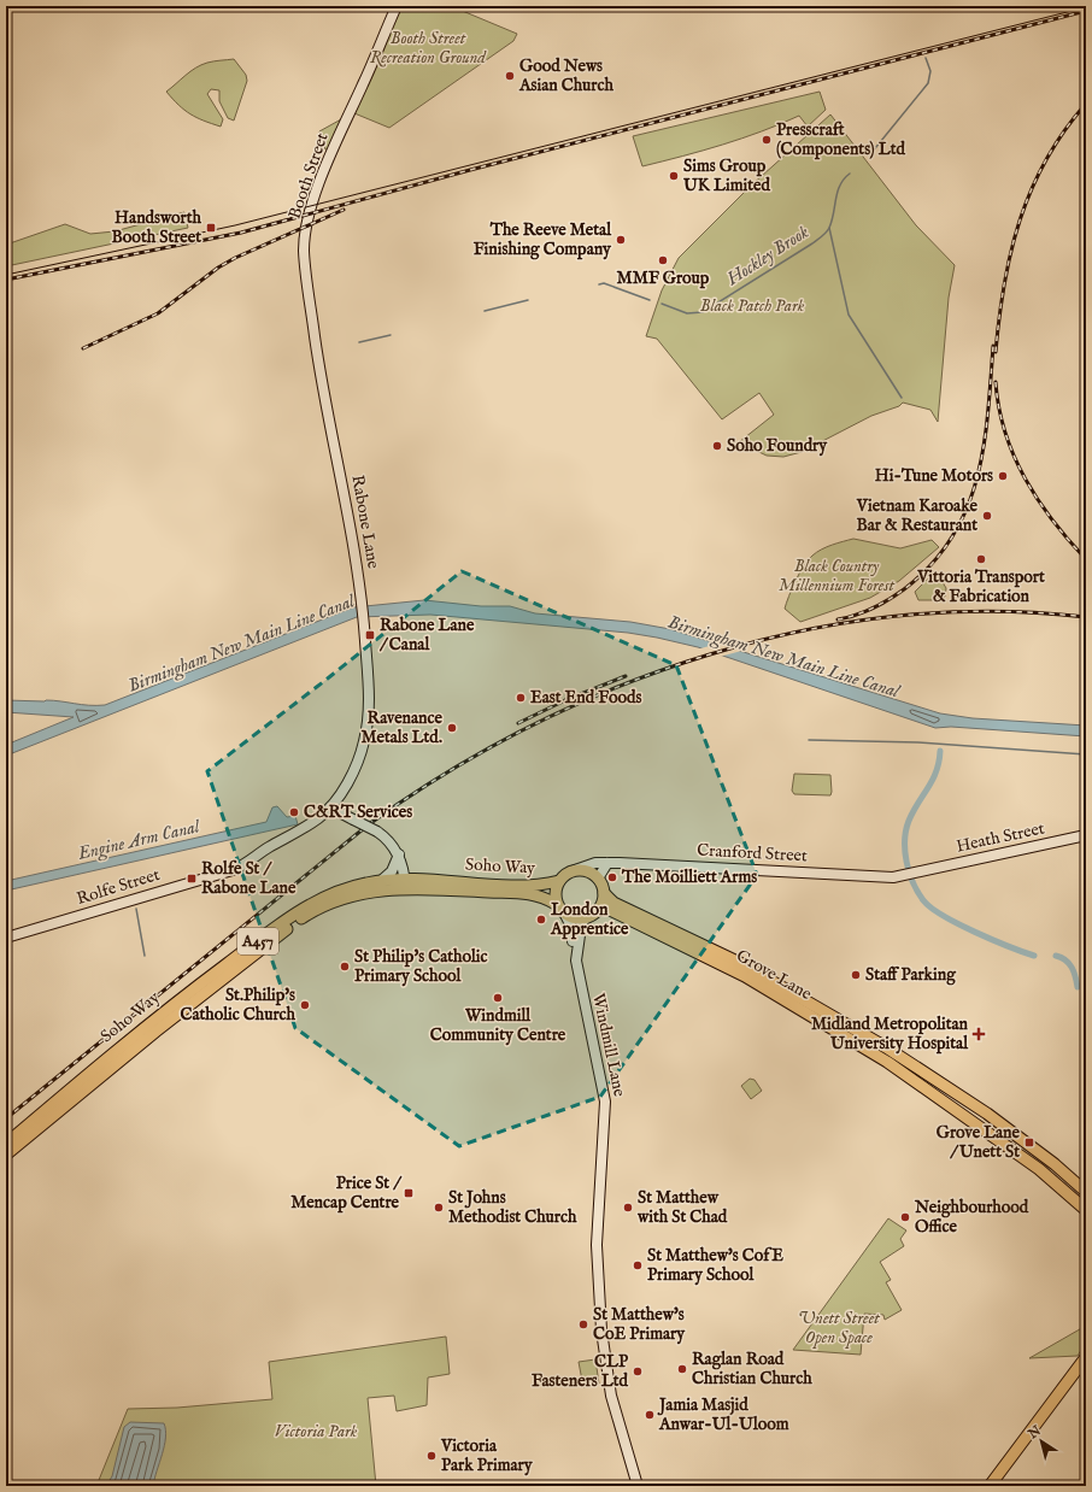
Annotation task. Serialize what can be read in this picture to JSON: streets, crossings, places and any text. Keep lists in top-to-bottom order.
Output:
{
  "streets": {
    "main road": [
      "Booth Street",
      "Rabone Lane",
      "Heath Street",
      "Cranford Street",
      "Soho Way",
      "Rolfe Street",
      "A457",
      "Grove Lane",
      "Windmill Lane"
    ]
  },
  "crossings": [
    ["Booth Street", "Rabone Lane"],
    ["Rabone Lane", "Rolfe Street"],
    ["Heath Street", "Cranford Street"],
    ["Cranford Street", "Soho Way"],
    ["Cranford Street", "Grove Lane"],
    ["Cranford Street", "Windmill Lane"],
    ["Soho Way", "Grove Lane"],
    ["Soho Way", "Windmill Lane"],
    ["Grove Lane", "Windmill Lane"]
  ],
  "water": ["Hockley Brook", "Birmingham New Main Line Canal", "Engine Arm Canal"],
  "parks": [
    "Booth Street Recreation Ground",
    "Black Patch Park",
    "Black Country Millennium Forest",
    "Unett Street Open Space",
    "Victoria Park"
  ],
  "places": {
    "other": [
      "Good News Asian Church",
      "Presscraft (Components) Ltd",
      "Sims Group UK Limited",
      "The Reeve Metal Finishing Company",
      "MMF Group",
      "Soho Foundry",
      "Hi-Tune Motors",
      "Vietnam Karoake Bar & Restaurant",
      "Vittoria Transport & Fabrication",
      "East End Foods",
      "Ravenance Metals Ltd.",
      "C&RT Services",
      "The Moilliett Arms",
      "London Apprentice",
      "St Philip's Catholic Primary School",
      "Staff Parking",
      "Windmill Community Centre",
      "St.Philip's Catholic Church",
      "St Johns Methodist Church",
      "St Matthew with St Chad",
      "Neighbourhood Office",
      "St Matthew's CofE Primary School",
      "St Matthew's CoE Primary",
      "Raglan Road Christian Church",
      "CLP Fasteners Ltd",
      "Jamia Masjid Anwar-Ul-Uloom",
      "Victoria Park Primary"
    ],
    "transit": [
      "Handsworth Booth Street",
      "Rabone Lane / Canal",
      "Rolfe St / Rabone Lane",
      "Grove Lane / Unett St",
      "Price St / Mencap Centre"
    ],
    "health": ["Midland Metropolitan University Hospital"]
  },
  "north": "top left"
}
